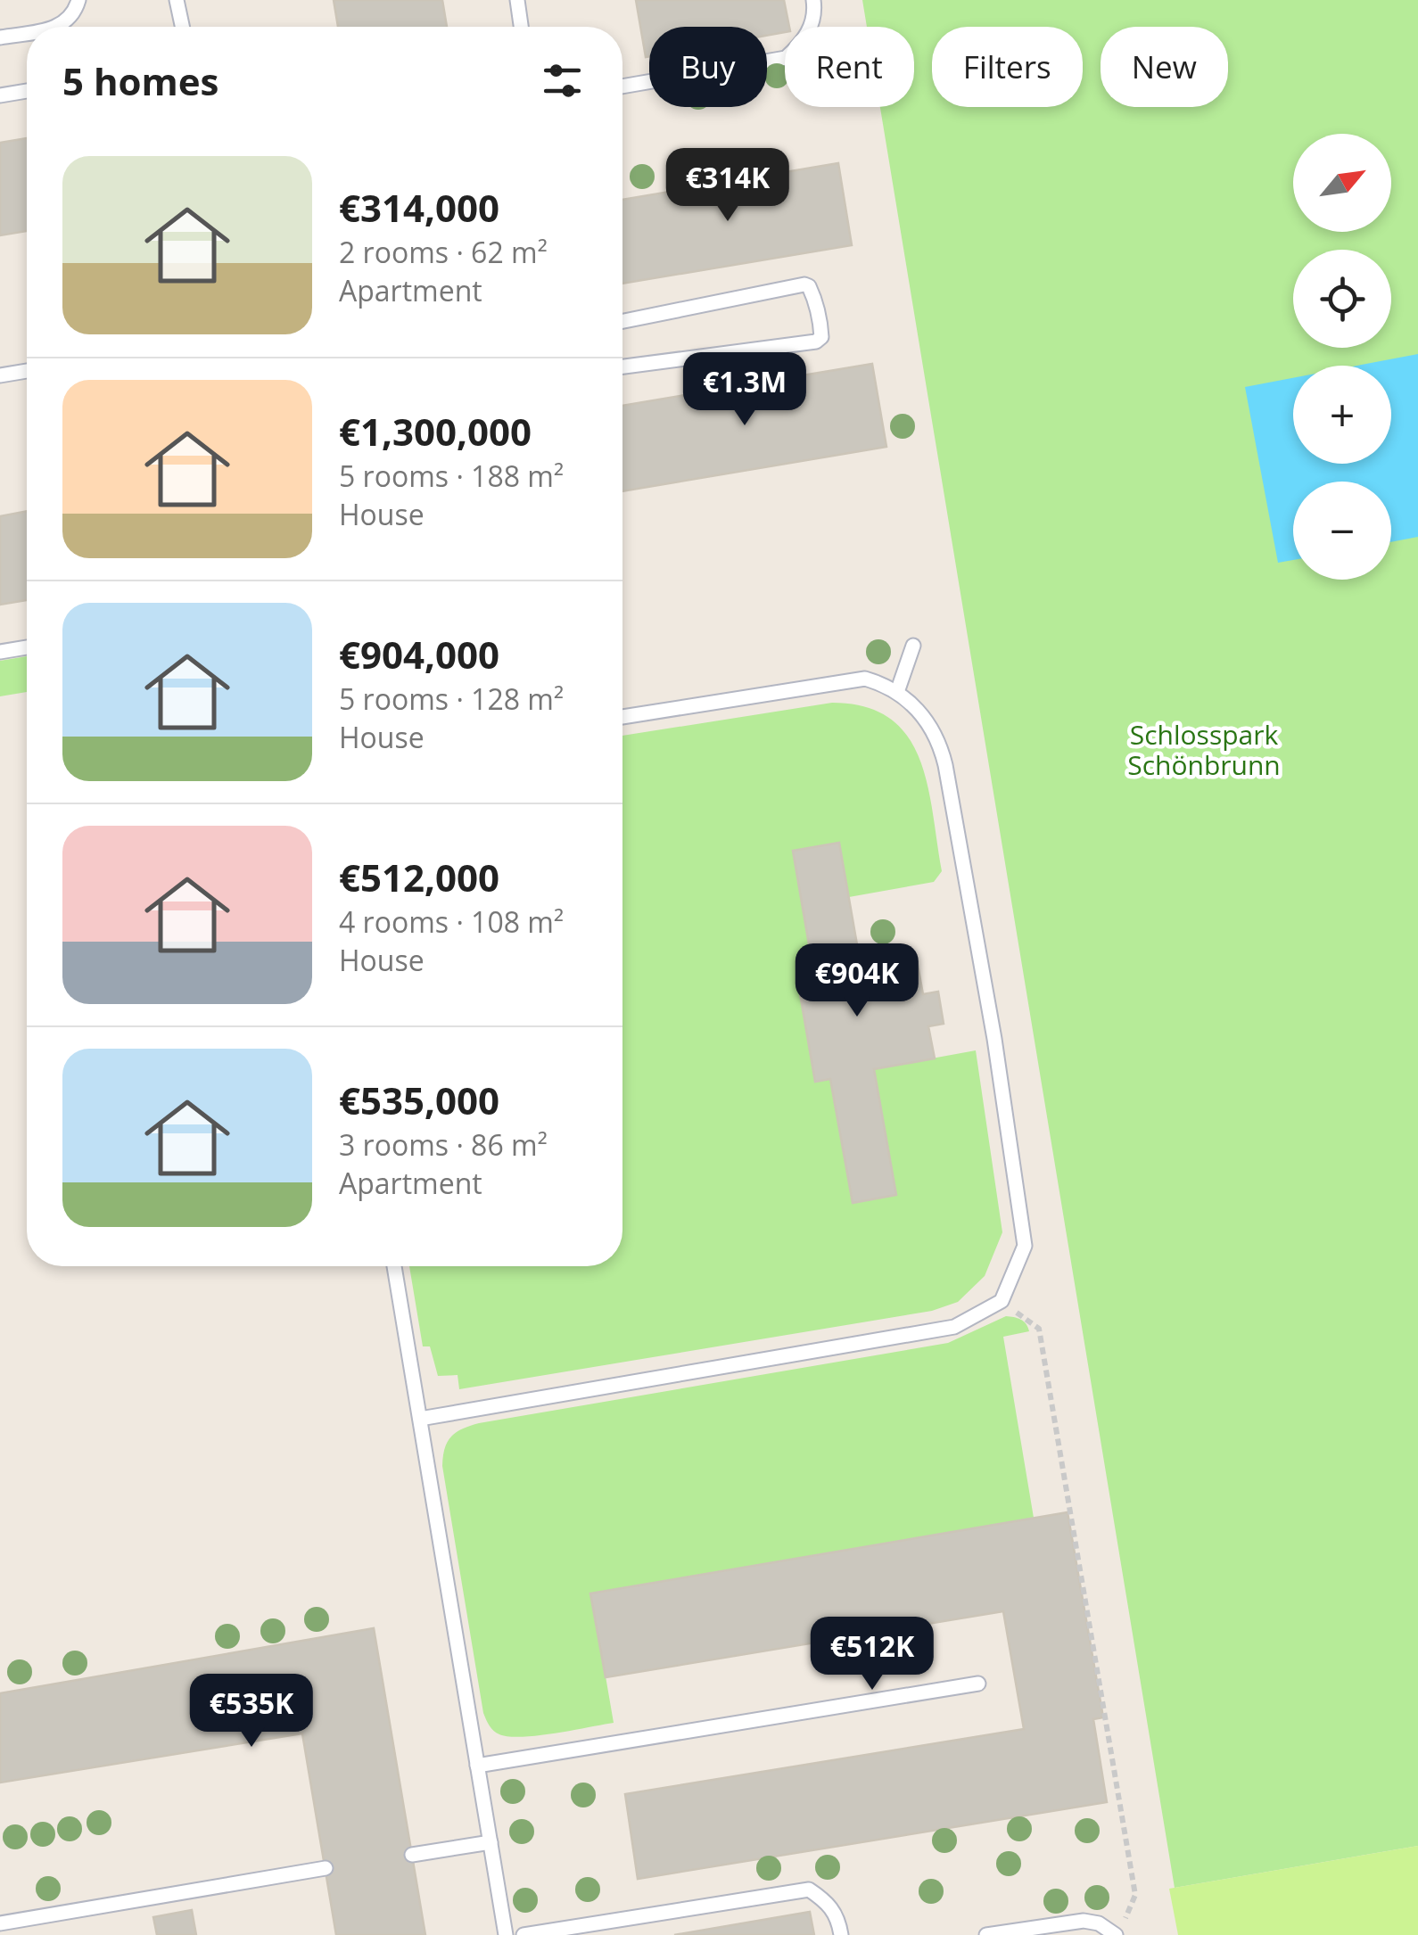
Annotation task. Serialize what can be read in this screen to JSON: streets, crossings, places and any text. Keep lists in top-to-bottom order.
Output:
{
  "parks": ["Schlosspark Schönbrunn"],
  "north": "top right",
  "page": {
    "chip": [
      "Buy",
      "Rent",
      "Filters",
      "New"
    ],
    "heading": "5 homes",
    "map_buttons": ["+", "−"],
    "list": [
      {
        "name": "€314,000",
        "note": "2 rooms · 62 m² · Apartment"
      },
      {
        "name": "€1,300,000",
        "note": "5 rooms · 188 m² · House"
      },
      {
        "name": "€904,000",
        "note": "5 rooms · 128 m² · House"
      },
      {
        "name": "€512,000",
        "note": "4 rooms · 108 m² · House"
      },
      {
        "name": "€535,000",
        "note": "3 rooms · 86 m² · Apartment"
      }
    ],
    "price": [
      "€314K",
      "€1.3M",
      "€904K",
      "€512K",
      "€535K"
    ]
  }
}
